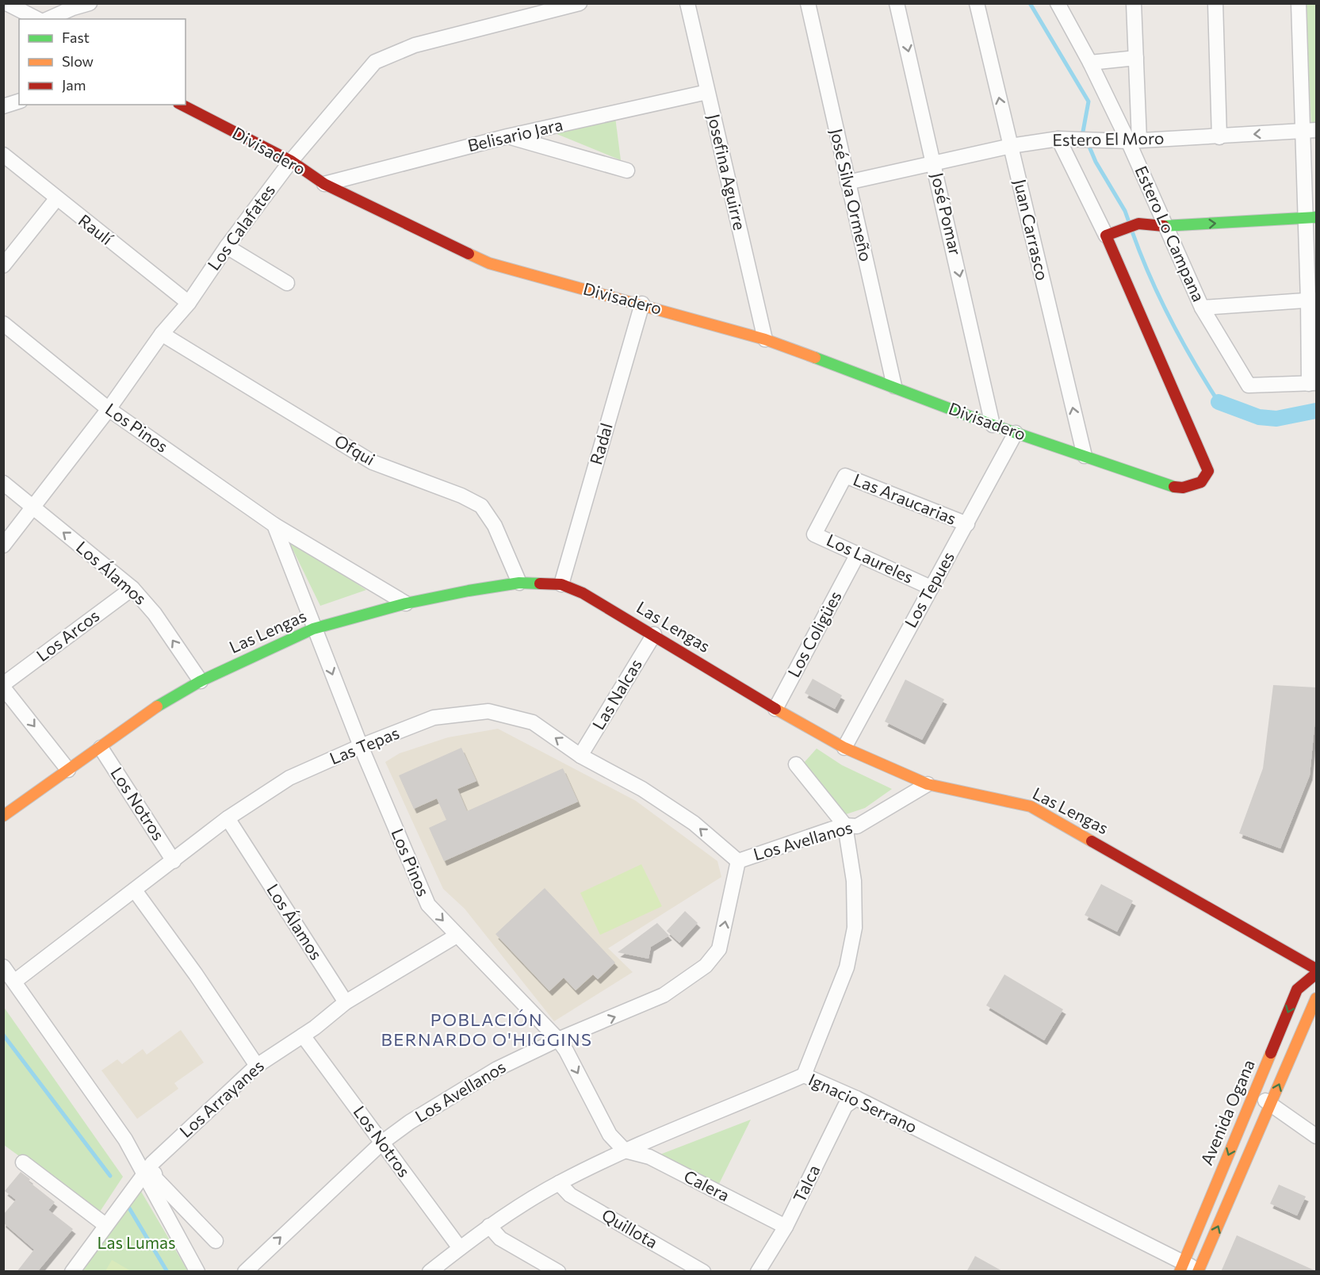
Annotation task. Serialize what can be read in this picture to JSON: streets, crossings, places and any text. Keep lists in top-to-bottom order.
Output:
{
  "streets": {
    "street": [
      "Belisario Jara",
      "Estero El Moro",
      "Divisadero",
      "Josefina Aguirre",
      "José Silva Ormeño",
      "José Pomar",
      "Los Calafates",
      "Raulí",
      "Juan Carrasco",
      "Estero Lo Campana",
      "Los Pinos",
      "Radal",
      "Ofqui",
      "Las Araucarias",
      "Los Laureles",
      "Los Álamos",
      "Los Tepues",
      "Las Lengas",
      "Los Coligües",
      "Los Arcos",
      "Las Nalcas",
      "Las Tepas",
      "Los Notros",
      "Los Avellanos",
      "Los Arrayanes",
      "Ignacio Serrano",
      "Avenida Ogana",
      "Talca",
      "Calera",
      "Quillota"
    ]
  },
  "crossings": [
    ["Belisario Jara", "Divisadero"],
    ["Belisario Jara", "Josefina Aguirre"],
    ["Estero El Moro", "José Silva Ormeño"],
    ["Estero El Moro", "José Pomar"],
    ["Estero El Moro", "Juan Carrasco"],
    ["Estero El Moro", "Estero Lo Campana"],
    ["Divisadero", "Josefina Aguirre"],
    ["Divisadero", "José Silva Ormeño"],
    ["Divisadero", "José Pomar"],
    ["Divisadero", "Los Calafates"],
    ["Divisadero", "Juan Carrasco"],
    ["Divisadero", "Radal"],
    ["Divisadero", "Los Tepues"],
    ["Los Calafates", "Raulí"],
    ["Los Calafates", "Los Pinos"],
    ["Los Calafates", "Ofqui"],
    ["Los Calafates", "Los Álamos"],
    ["Los Pinos", "Las Lengas"],
    ["Los Pinos", "Las Tepas"],
    ["Los Pinos", "Los Avellanos"],
    ["Los Pinos", "Los Arrayanes"],
    ["Los Pinos", "Ignacio Serrano"],
    ["Los Pinos", "Calera"],
    ["Radal", "Las Lengas"],
    ["Ofqui", "Las Lengas"],
    ["Las Araucarias", "Los Laureles"],
    ["Las Araucarias", "Los Tepues"],
    ["Los Laureles", "Los Tepues"],
    ["Los Álamos", "Las Lengas"],
    ["Los Álamos", "Los Arcos"],
    ["Los Álamos", "Las Tepas"],
    ["Los Álamos", "Los Arrayanes"],
    ["Los Tepues", "Las Lengas"],
    ["Las Lengas", "Los Coligües"],
    ["Las Lengas", "Las Nalcas"],
    ["Las Lengas", "Los Notros"],
    ["Las Lengas", "Los Avellanos"],
    ["Las Nalcas", "Las Tepas"],
    ["Las Tepas", "Los Notros"],
    ["Las Tepas", "Los Avellanos"],
    ["Los Notros", "Los Avellanos"],
    ["Los Notros", "Los Arrayanes"],
    ["Los Notros", "Ignacio Serrano"],
    ["Ignacio Serrano", "Avenida Ogana"],
    ["Ignacio Serrano", "Talca"],
    ["Ignacio Serrano", "Calera"],
    ["Ignacio Serrano", "Quillota"],
    ["Talca", "Calera"]
  ],
  "one_way": [
    "José Pomar",
    "Juan Carrasco",
    "Los Pinos",
    "Los Álamos",
    "Las Tepas",
    "Los Avellanos"
  ],
  "districts": ["POBLACIÓN BERNARDO O'HIGGINS"],
  "parks": ["Las Lumas"],
  "legend": ["Fast", "Slow", "Jam"]
}
